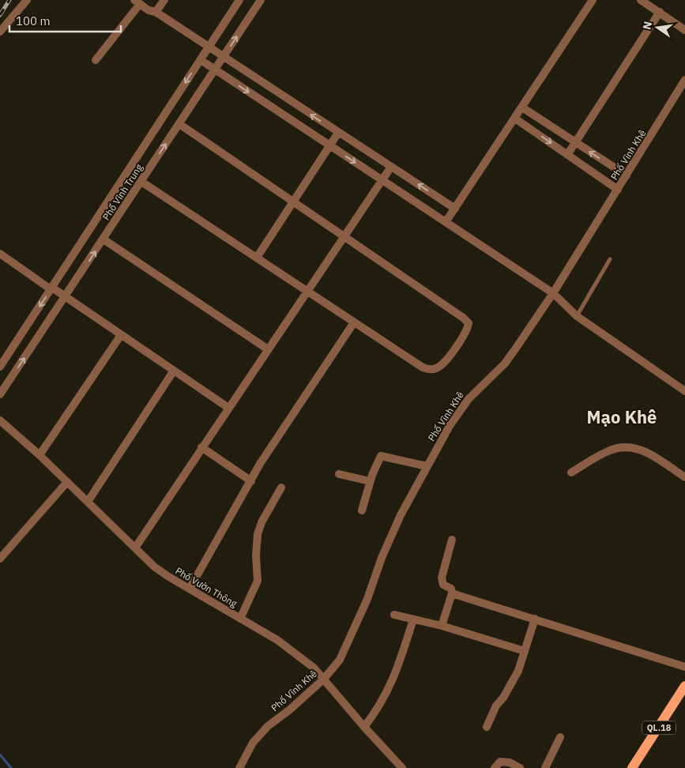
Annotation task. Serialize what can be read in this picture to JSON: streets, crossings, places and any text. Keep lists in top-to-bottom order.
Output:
{
  "streets": {
    "main road": ["QL.18"],
    "street": ["Phố Vĩnh Khê", "Phố Vĩnh Trung", "Phố Vườn Thông"]
  },
  "crossings": [
    ["Phố Vĩnh Khê", "Phố Vườn Thông"]
  ],
  "districts": ["Mạo Khê"],
  "scale_bar": "100 m",
  "north": "left"
}
